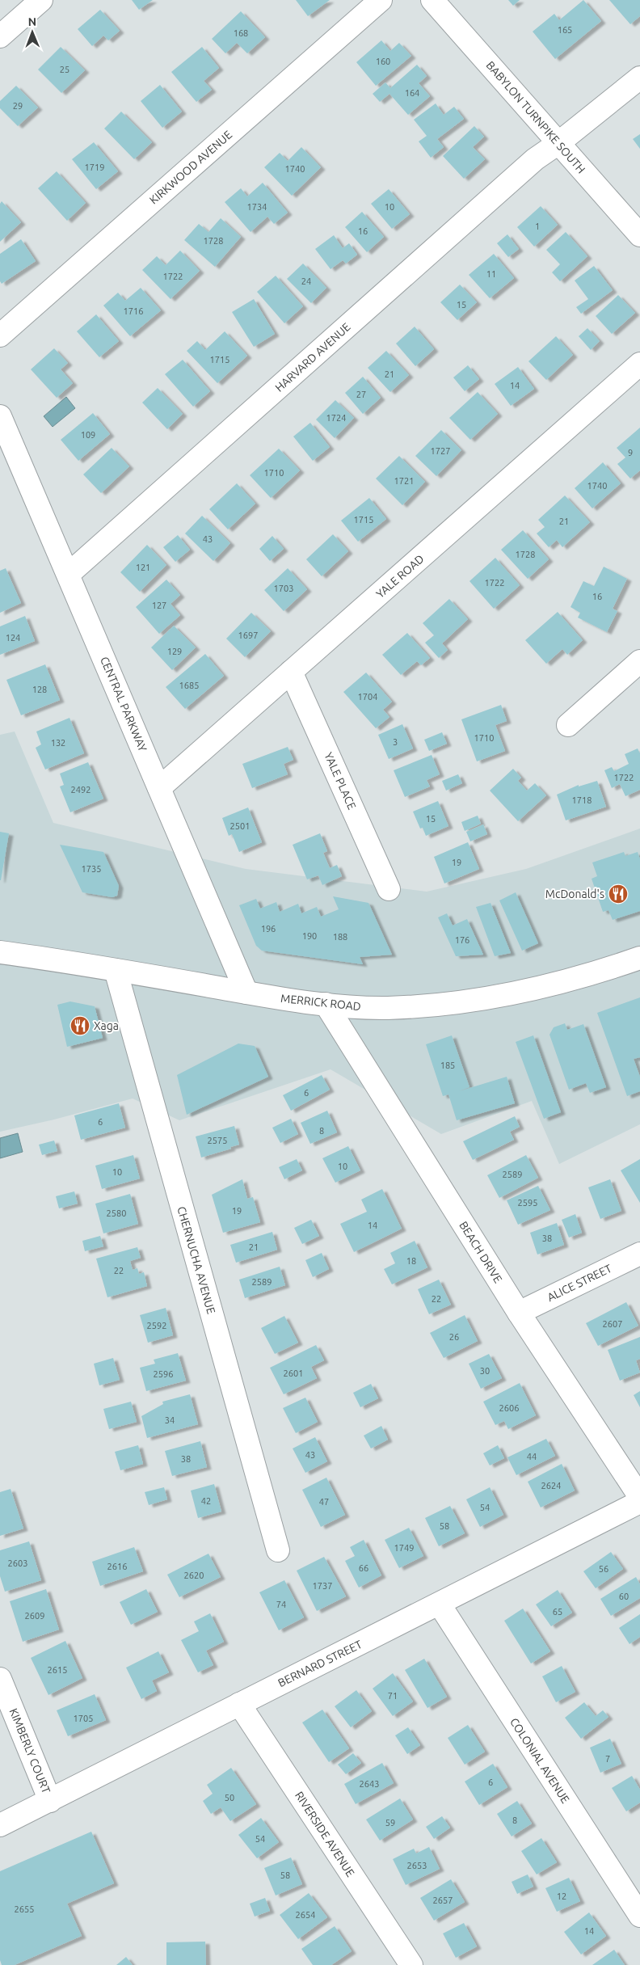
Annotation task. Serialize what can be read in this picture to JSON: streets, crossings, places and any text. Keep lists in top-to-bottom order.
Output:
{
  "streets": {
    "street": [
      "BABYLON TURNPIKE SOUTH",
      "KIRKWOOD AVENUE",
      "HARVARD AVENUE",
      "YALE ROAD",
      "CENTRAL PARKWAY",
      "YALE PLACE",
      "MERRICK ROAD",
      "BEACH DRIVE",
      "CHERNUCHA AVENUE",
      "ALICE STREET",
      "BERNARD STREET",
      "KIMBERLY COURT",
      "COLONIAL AVENUE",
      "RIVERSIDE AVENUE"
    ]
  },
  "crossings": [
    ["BABYLON TURNPIKE SOUTH", "HARVARD AVENUE"],
    ["HARVARD AVENUE", "CENTRAL PARKWAY"],
    ["YALE ROAD", "CENTRAL PARKWAY"],
    ["YALE ROAD", "YALE PLACE"],
    ["CENTRAL PARKWAY", "MERRICK ROAD"],
    ["MERRICK ROAD", "BEACH DRIVE"],
    ["MERRICK ROAD", "CHERNUCHA AVENUE"],
    ["BEACH DRIVE", "ALICE STREET"],
    ["BERNARD STREET", "KIMBERLY COURT"],
    ["BERNARD STREET", "COLONIAL AVENUE"],
    ["BERNARD STREET", "RIVERSIDE AVENUE"]
  ],
  "places": {
    "restaurant": ["McDonald's", "Xaga"]
  },
  "house_numbers": [
    "165",
    "168",
    "160",
    "25",
    "164",
    "29",
    "1719",
    "1740",
    "1734",
    "10",
    "1",
    "16",
    "1728",
    "11",
    "1722",
    "24",
    "15",
    "1716",
    "1715",
    "21",
    "14",
    "27",
    "1724",
    "109",
    "1727",
    "9",
    "1710",
    "1721",
    "1740",
    "1715",
    "21",
    "43",
    "1728",
    "121",
    "1722",
    "1703",
    "16",
    "127",
    "1697",
    "124",
    "129",
    "1685",
    "128",
    "1704",
    "1710",
    "3",
    "132",
    "1722",
    "2492",
    "1718",
    "15",
    "2501",
    "19",
    "1735",
    "196",
    "190",
    "188",
    "176",
    "185",
    "6",
    "6",
    "8",
    "2575",
    "10",
    "10",
    "2589",
    "2595",
    "19",
    "2580",
    "14",
    "38",
    "21",
    "18",
    "22",
    "2589",
    "22",
    "2607",
    "2592",
    "26",
    "30",
    "2601",
    "2596",
    "2606",
    "34",
    "43",
    "44",
    "38",
    "2624",
    "42",
    "47",
    "54",
    "58",
    "1749",
    "2603",
    "2616",
    "66",
    "56",
    "2620",
    "1737",
    "60",
    "74",
    "65",
    "2609",
    "2615",
    "71",
    "1705",
    "7",
    "6",
    "2643",
    "50",
    "8",
    "59",
    "54",
    "2653",
    "58",
    "12",
    "2657",
    "2655",
    "2654",
    "14"
  ],
  "north": "top"
}
